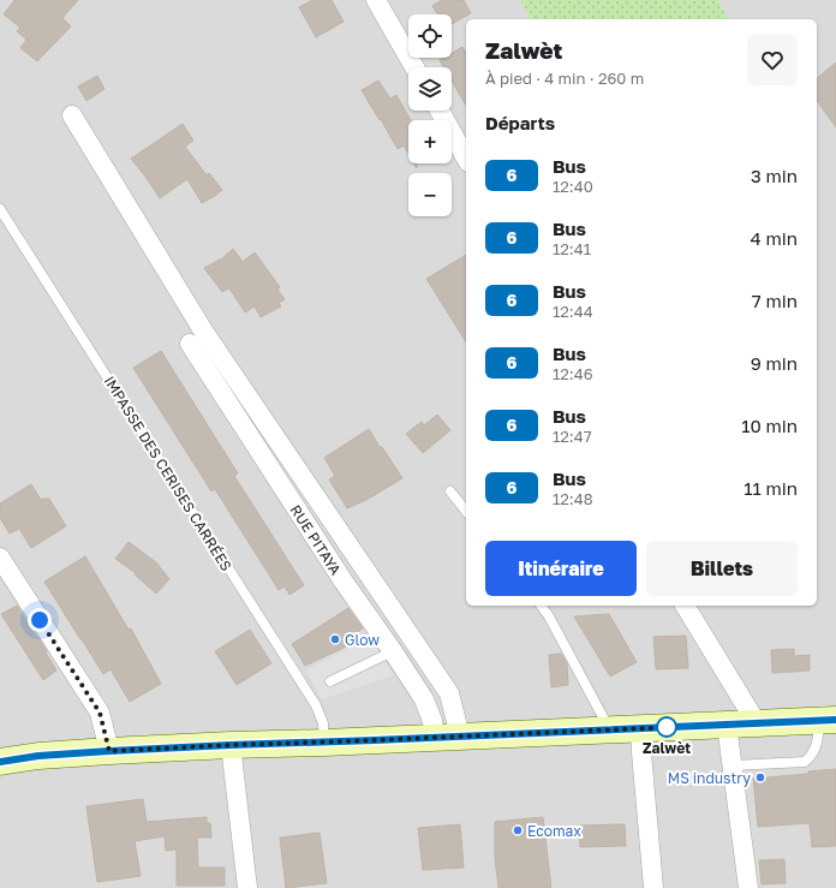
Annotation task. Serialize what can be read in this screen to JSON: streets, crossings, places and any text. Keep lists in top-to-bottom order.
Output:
{
  "streets": {
    "street": ["RUE PITAYA"],
    "lane": ["IMPASSE DES CERISES CARRÉES"]
  },
  "places": [
    "Glow",
    "Zalwèt",
    "MS industry",
    "Ecomax"
  ],
  "lines": ["bus line 6"],
  "page": {
    "map_buttons": ["+", "−"],
    "heading": [
      ["Zalwèt", "À pied · 4 min · 260 m"],
      "Départs"
    ],
    "list": [
      {
        "mark": "6",
        "name": "Bus",
        "note": "12:40",
        "value": "3 min"
      },
      {
        "mark": "6",
        "name": "Bus",
        "note": "12:41",
        "value": "4 min"
      },
      {
        "mark": "6",
        "name": "Bus",
        "note": "12:44",
        "value": "7 min"
      },
      {
        "mark": "6",
        "name": "Bus",
        "note": "12:46",
        "value": "9 min"
      },
      {
        "mark": "6",
        "name": "Bus",
        "note": "12:47",
        "value": "10 min"
      },
      {
        "mark": "6",
        "name": "Bus",
        "note": "12:48",
        "value": "11 min"
      }
    ],
    "buttons": ["Itinéraire", "Billets"]
  }
}
